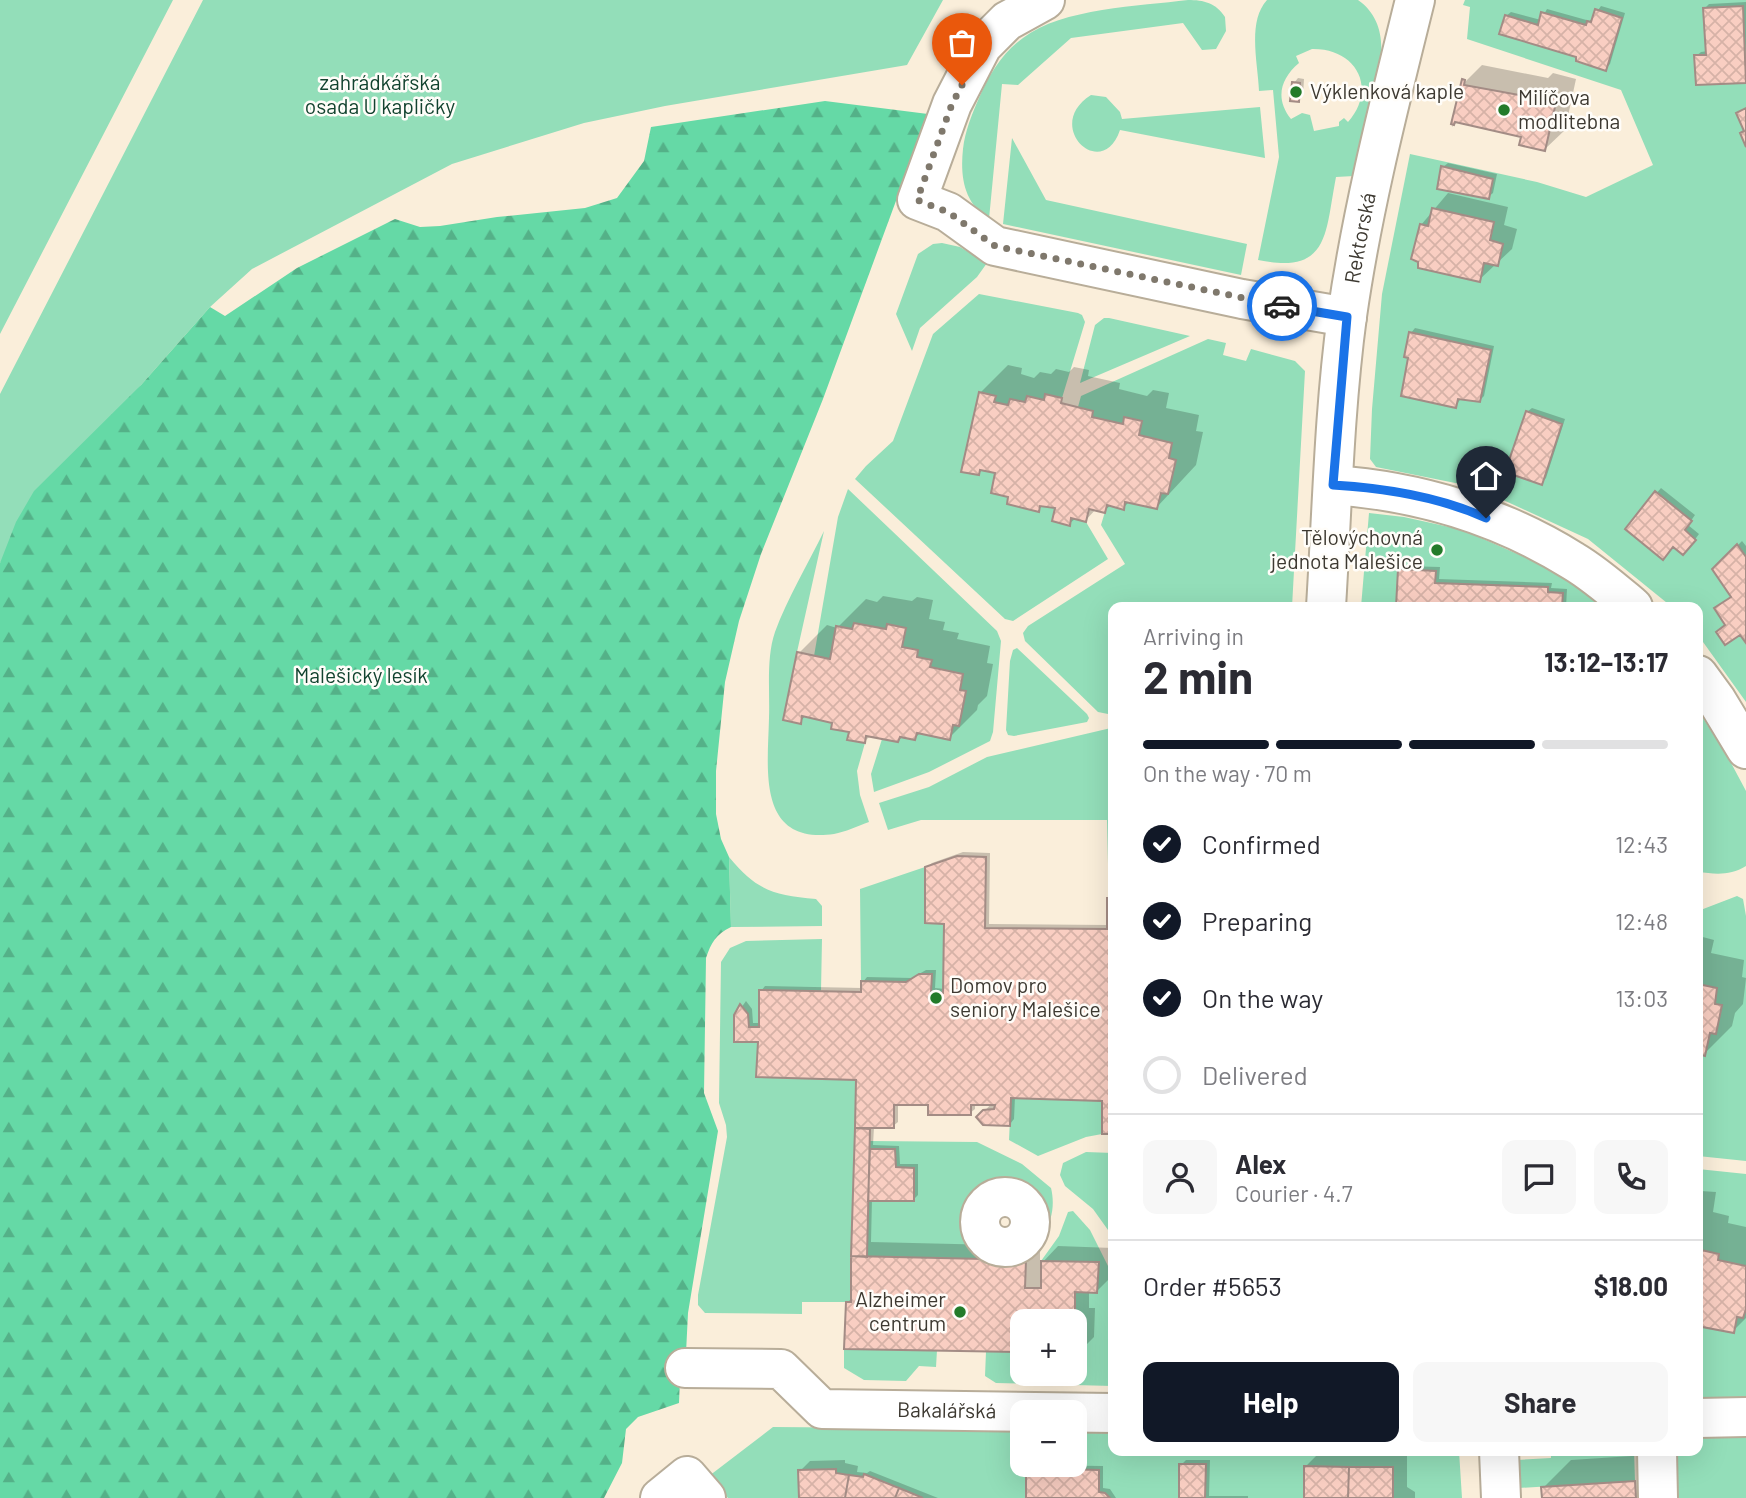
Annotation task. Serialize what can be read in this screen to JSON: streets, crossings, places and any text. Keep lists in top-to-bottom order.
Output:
{
  "streets": {
    "street": ["Rektorská", "Bakalářská"]
  },
  "parks": ["zahrádkářská osada U kapličky", "Malešický lesík"],
  "places": [
    "Výklenková kaple",
    "Milíčova modlitebna",
    "Tělovýchovná jednota Malešice",
    "Domov pro seniory Malešice",
    "Alzheimer centrum"
  ],
  "page": {
    "heading": ["2 min", "Arriving in", "13:12–13:17"],
    "panel": [
      "Alex",
      "Courier · 4.7",
      "Order #5653",
      "$18.00"
    ],
    "bar": "On the way · 70 m",
    "list": [
      ["Confirmed", "12:43"],
      ["Preparing", "12:48"],
      ["On the way", "13:03"],
      "Delivered"
    ],
    "map_buttons": ["+", "−"],
    "buttons": ["Help", "Share"]
  }
}
